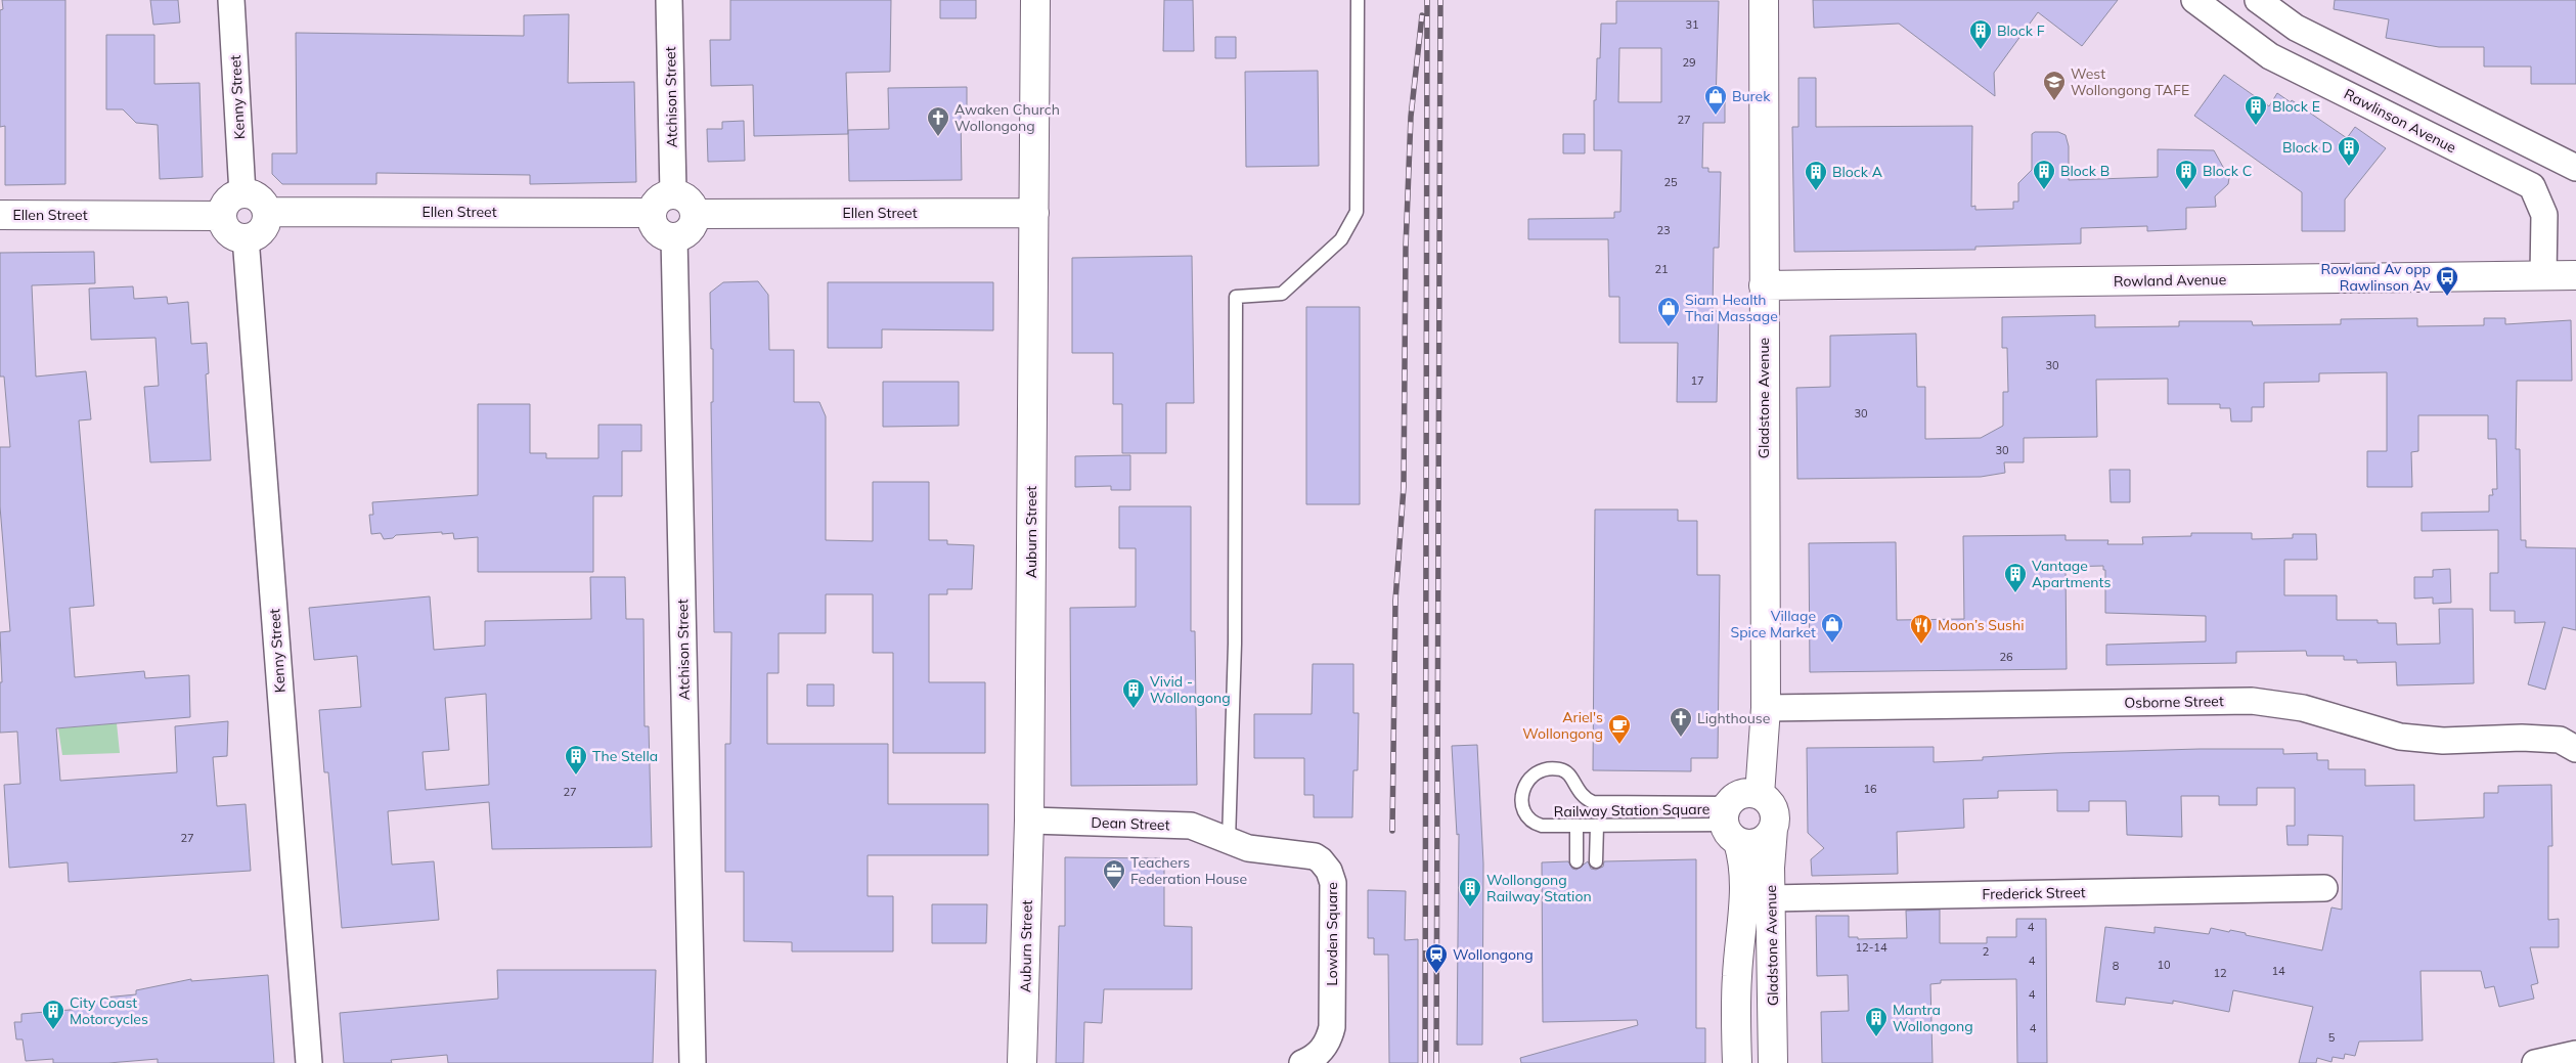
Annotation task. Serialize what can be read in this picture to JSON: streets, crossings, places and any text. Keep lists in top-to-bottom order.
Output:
{
  "streets": {
    "street": [
      "Kenny Street",
      "Atchison Street",
      "Rawlinson Avenue",
      "Ellen Street",
      "Rowland Avenue",
      "Gladstone Avenue",
      "Auburn Street",
      "Osborne Street",
      "Dean Street",
      "Frederick Street",
      "Lowden Square"
    ],
    "lane": ["Railway Station Square"]
  },
  "crossings": [
    ["Kenny Street", "Ellen Street"],
    ["Atchison Street", "Ellen Street"],
    ["Rawlinson Avenue", "Rowland Avenue"],
    ["Ellen Street", "Auburn Street"],
    ["Rowland Avenue", "Gladstone Avenue"],
    ["Gladstone Avenue", "Osborne Street"],
    ["Gladstone Avenue", "Railway Station Square"],
    ["Gladstone Avenue", "Frederick Street"],
    ["Auburn Street", "Dean Street"],
    ["Dean Street", "Lowden Square"]
  ],
  "places": {
    "building": [
      "Block F",
      "Block E",
      "Block D",
      "Block B",
      "Block C",
      "Block A",
      "Vantage Apartments",
      "Vivid - Wollongong",
      "The Stella",
      "Wollongong Railway Station",
      "City Coast Motorcycles",
      "Mantra Wollongong"
    ],
    "school or university": ["West Wollongong TAFE"],
    "shop": ["Burek", "Siam Health Thai Massage", "Village Spice Market"],
    "church": ["Awaken Church Wollongong", "Lighthouse"],
    "bus stop": ["Rowland Av opp Rawlinson Av"],
    "restaurant": ["Moon’s Sushi"],
    "cafe": ["Ariel's Wollongong"],
    "office": ["Teachers Federation House"],
    "station": ["Wollongong"]
  },
  "house_numbers": [
    "31",
    "29",
    "27",
    "25",
    "23",
    "21",
    "30",
    "17",
    "30",
    "30",
    "26",
    "16",
    "27",
    "27",
    "4",
    "12-14",
    "2",
    "4",
    "10",
    "8",
    "14",
    "12",
    "4",
    "4",
    "5"
  ]
}
